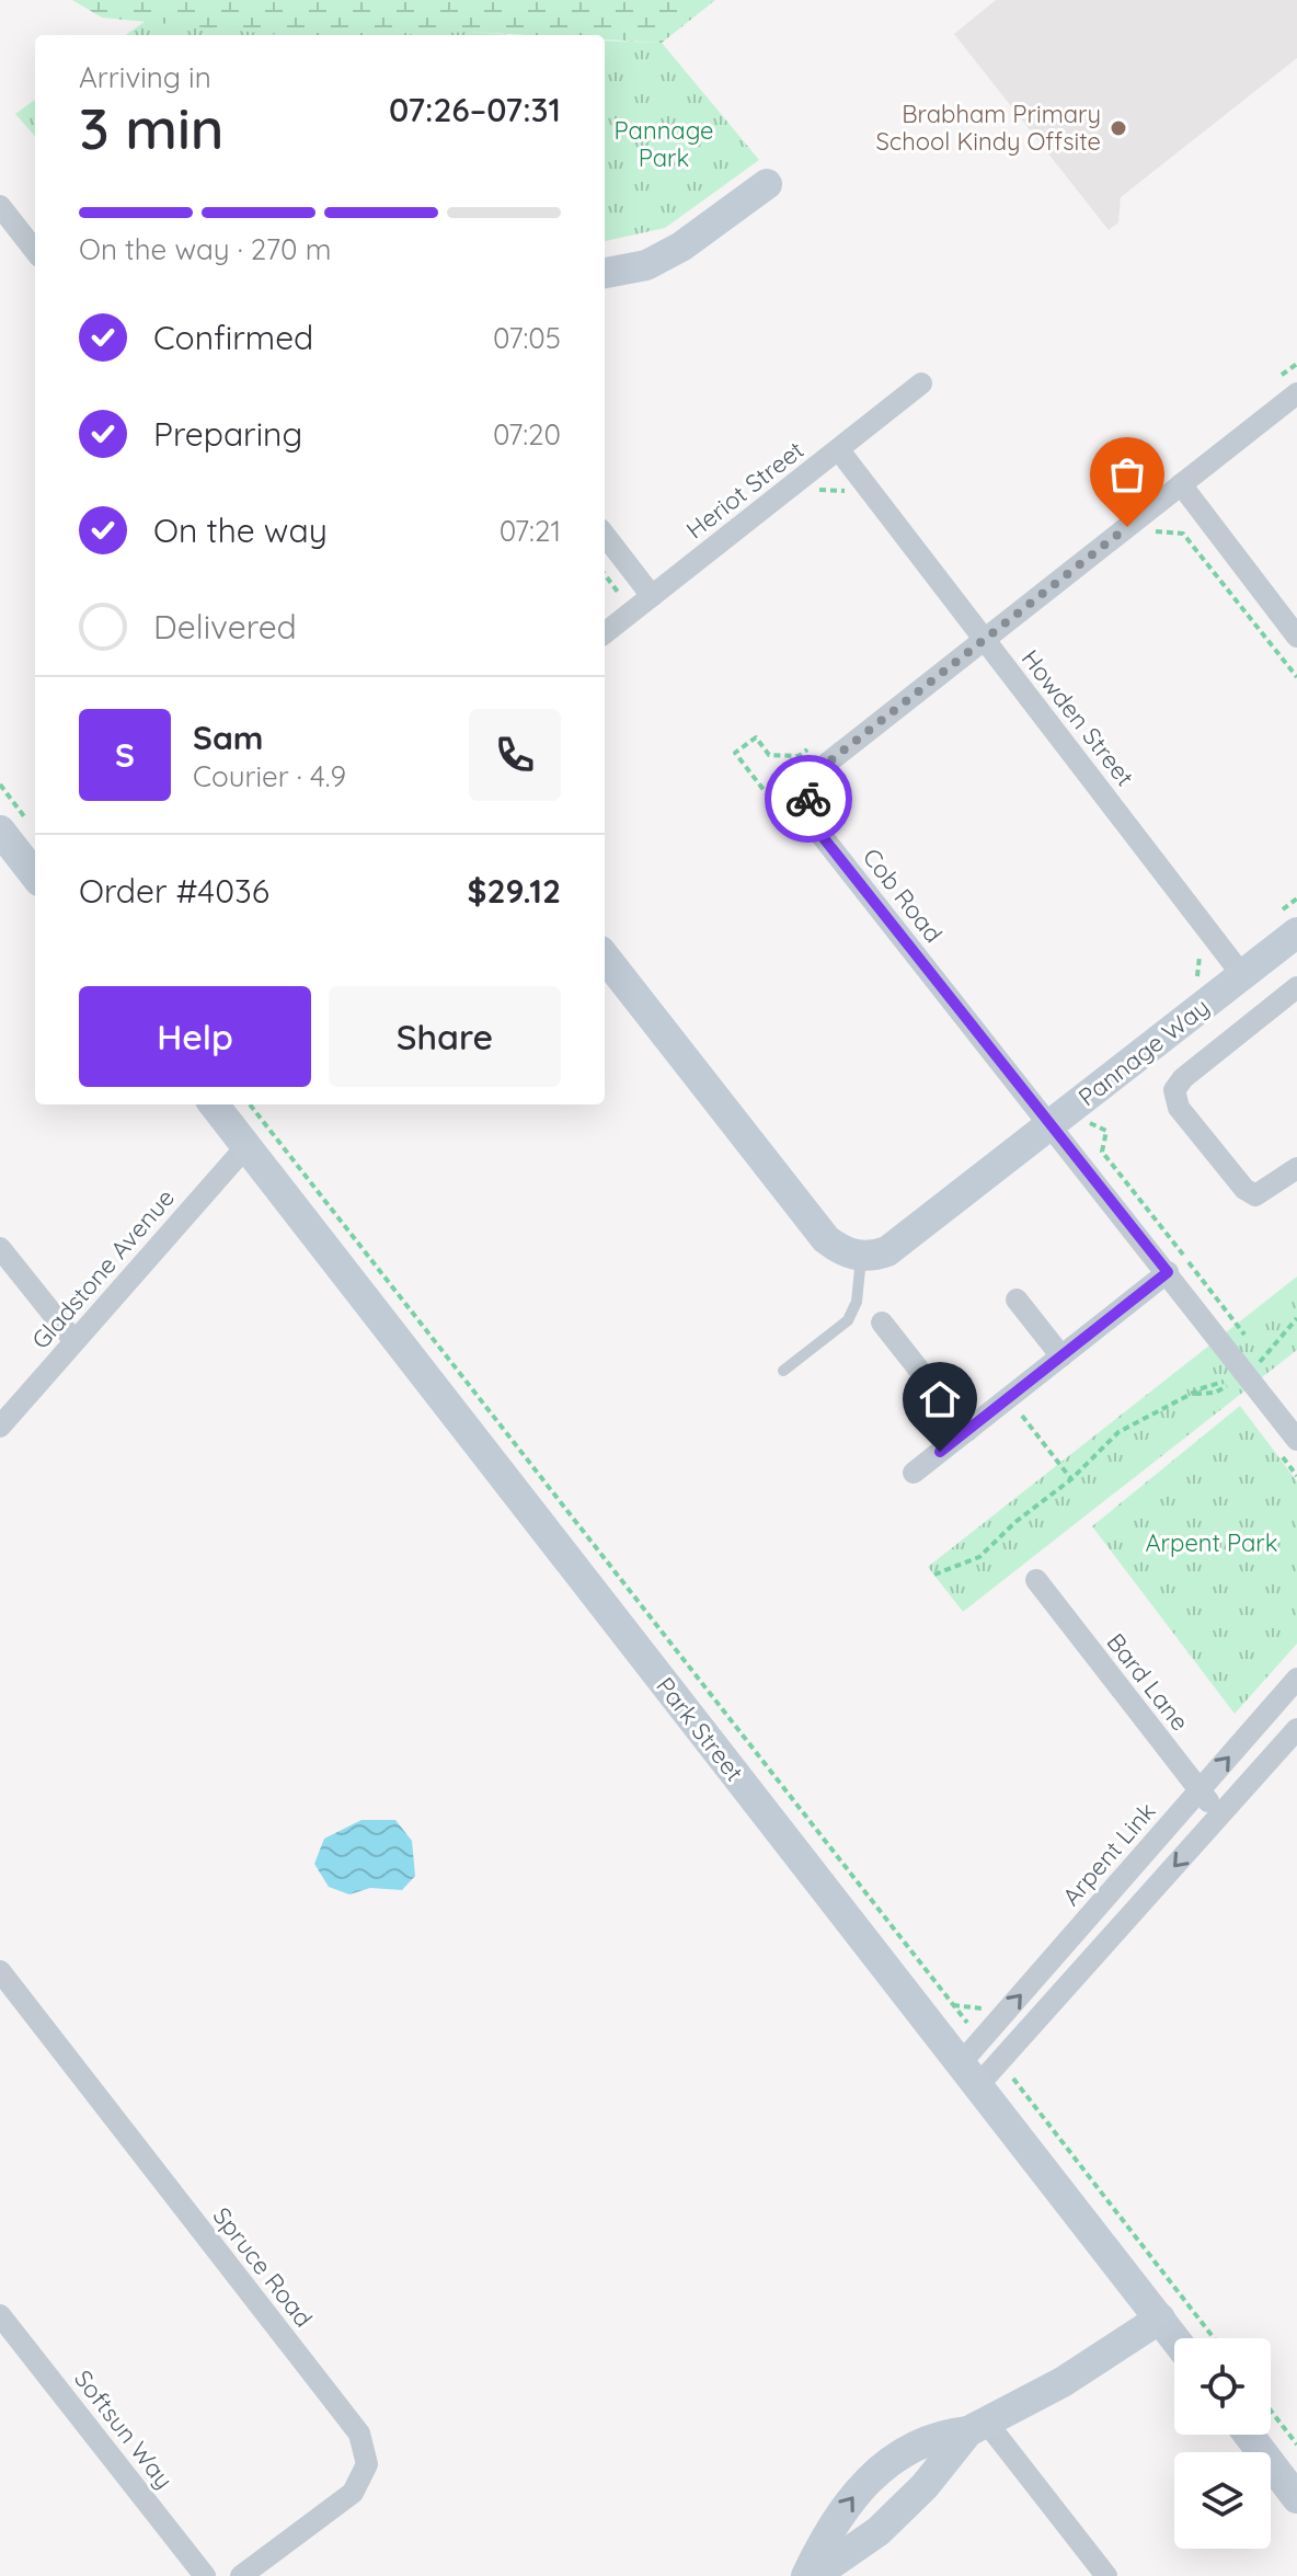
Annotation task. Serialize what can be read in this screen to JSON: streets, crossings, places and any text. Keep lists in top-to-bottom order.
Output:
{
  "streets": {
    "street": [
      "Heriot Street",
      "Howden Street",
      "Cob Road",
      "Pannage Way",
      "Gladstone Avenue",
      "Bard Lane",
      "Park Street",
      "Arpent Link",
      "Spruce Road",
      "Softsun Way"
    ]
  },
  "crossings": [
    ["Heriot Street", "Howden Street"],
    ["Howden Street", "Cob Road"],
    ["Howden Street", "Pannage Way"],
    ["Cob Road", "Pannage Way"],
    ["Gladstone Avenue", "Park Street"],
    ["Bard Lane", "Arpent Link"],
    ["Park Street", "Arpent Link"]
  ],
  "parks": ["Pannage Park", "Arpent Park"],
  "places": ["Brabham Primary School Kindy Offsite"],
  "page": {
    "heading": ["3 min", "Arriving in", "07:26–07:31"],
    "panel": [
      "Sam",
      "Courier · 4.9",
      "Order #4036",
      "$29.12"
    ],
    "bar": "On the way · 270 m",
    "list": [
      ["Confirmed", "07:05"],
      ["Preparing", "07:20"],
      ["On the way", "07:21"],
      "Delivered"
    ],
    "round": "S",
    "buttons": ["Help", "Share"]
  }
}
